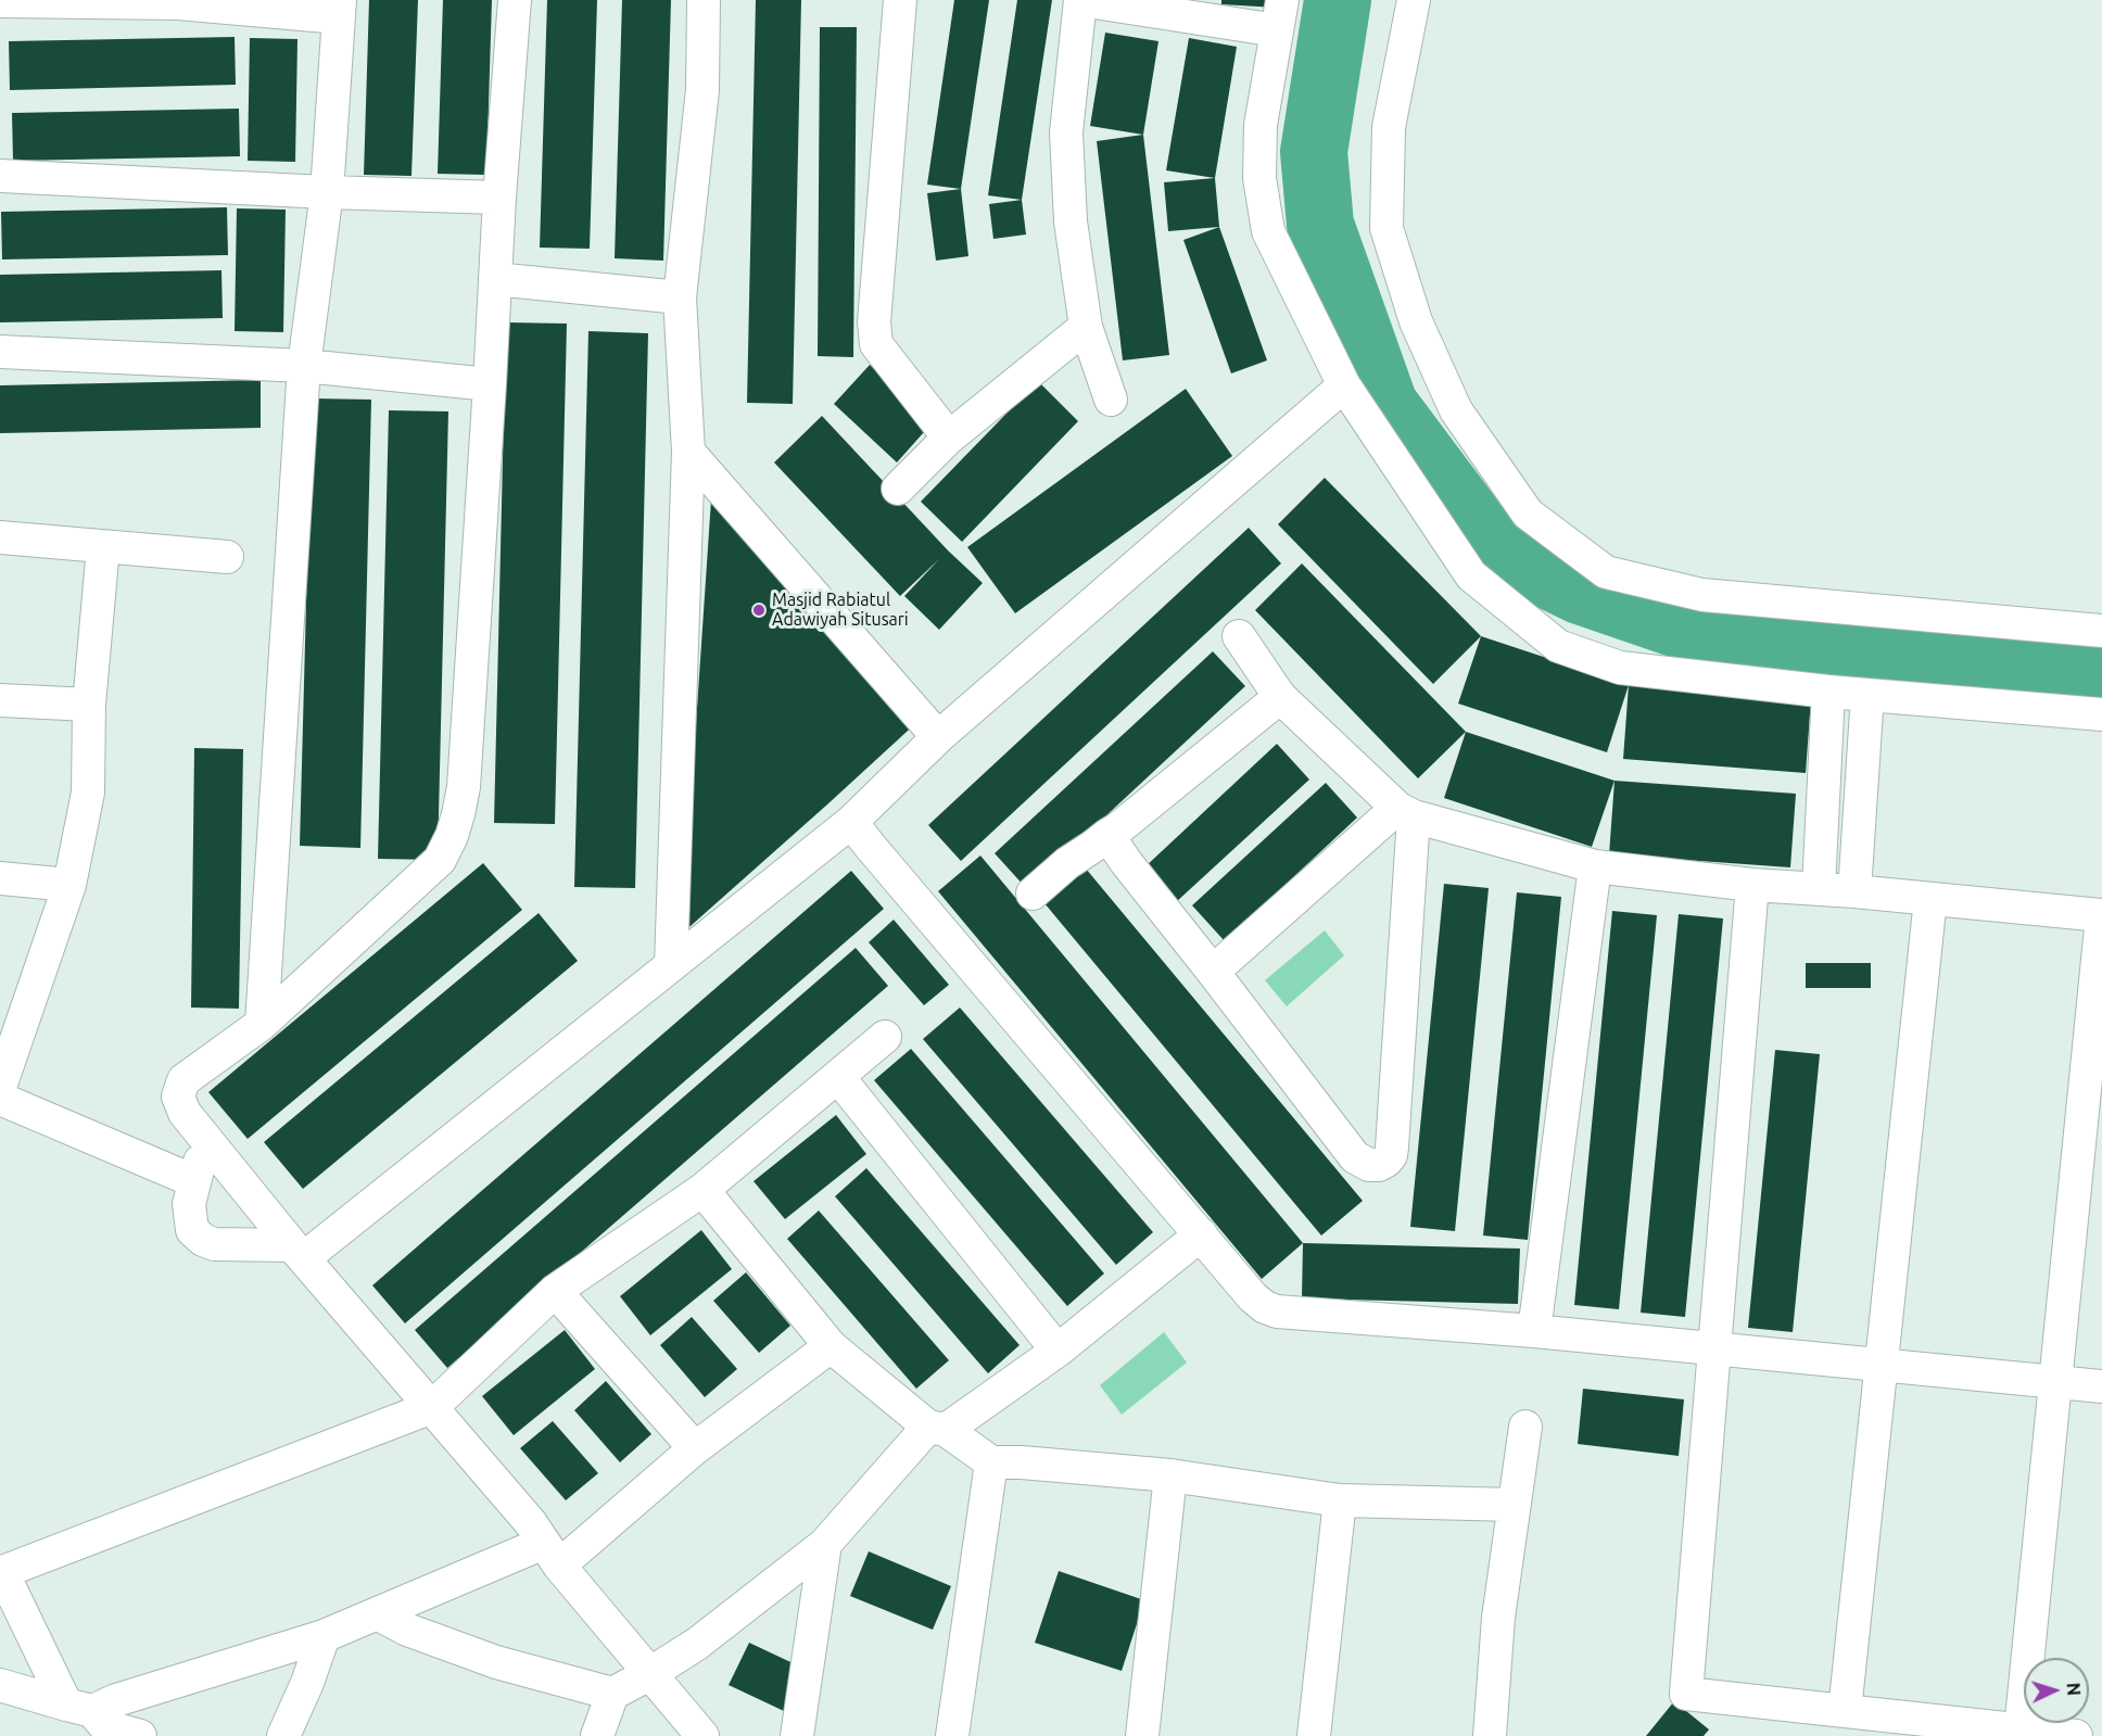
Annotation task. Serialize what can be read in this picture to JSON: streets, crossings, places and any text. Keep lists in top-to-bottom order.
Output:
{
  "places": ["Masjid Rabiatul Adawiyah Situsari"],
  "north": "right"
}
